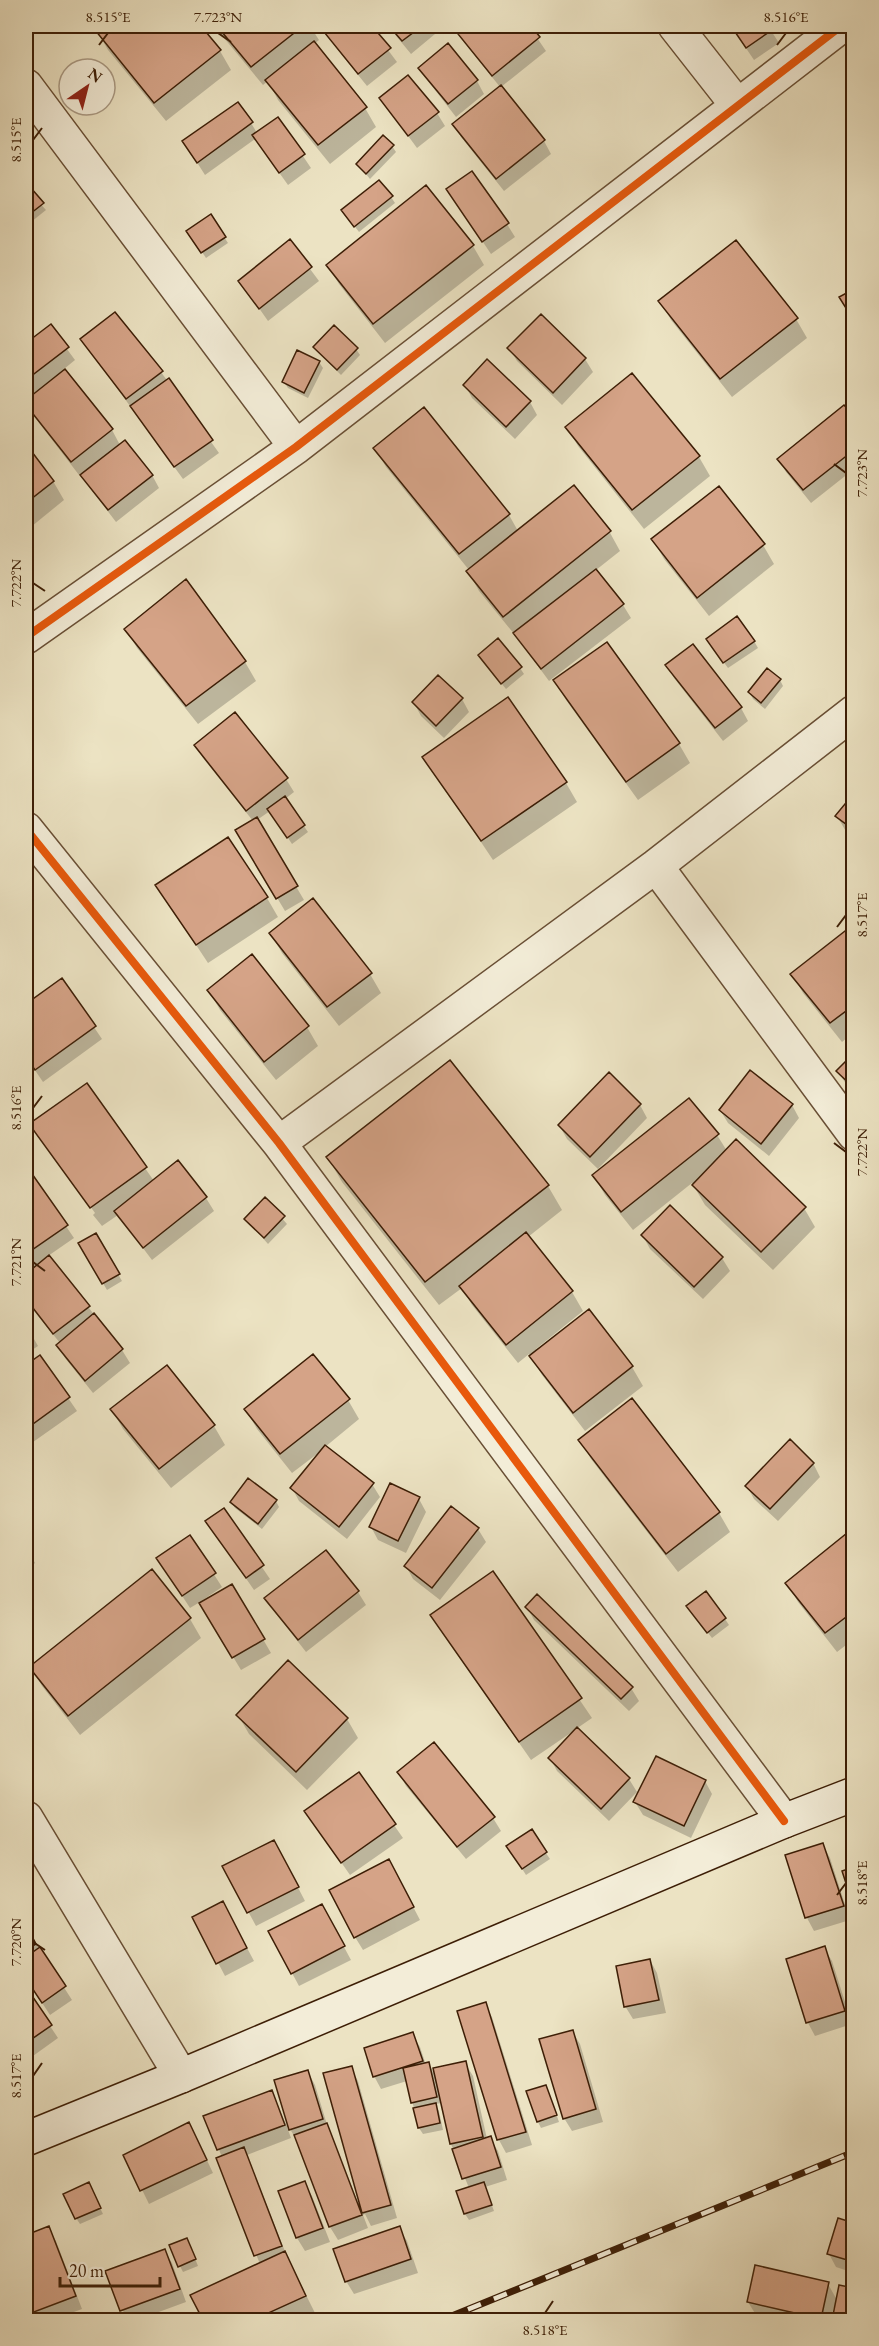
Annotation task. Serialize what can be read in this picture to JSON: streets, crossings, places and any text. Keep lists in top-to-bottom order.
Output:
{
  "scale_bar": "20 m",
  "north": "top right",
  "coordinates": [
    "8.515°E",
    "7.723°N",
    "8.516°E",
    "7.722°N",
    "8.517°E",
    "7.721°N",
    "8.518°E",
    "7.720°N"
  ]
}
